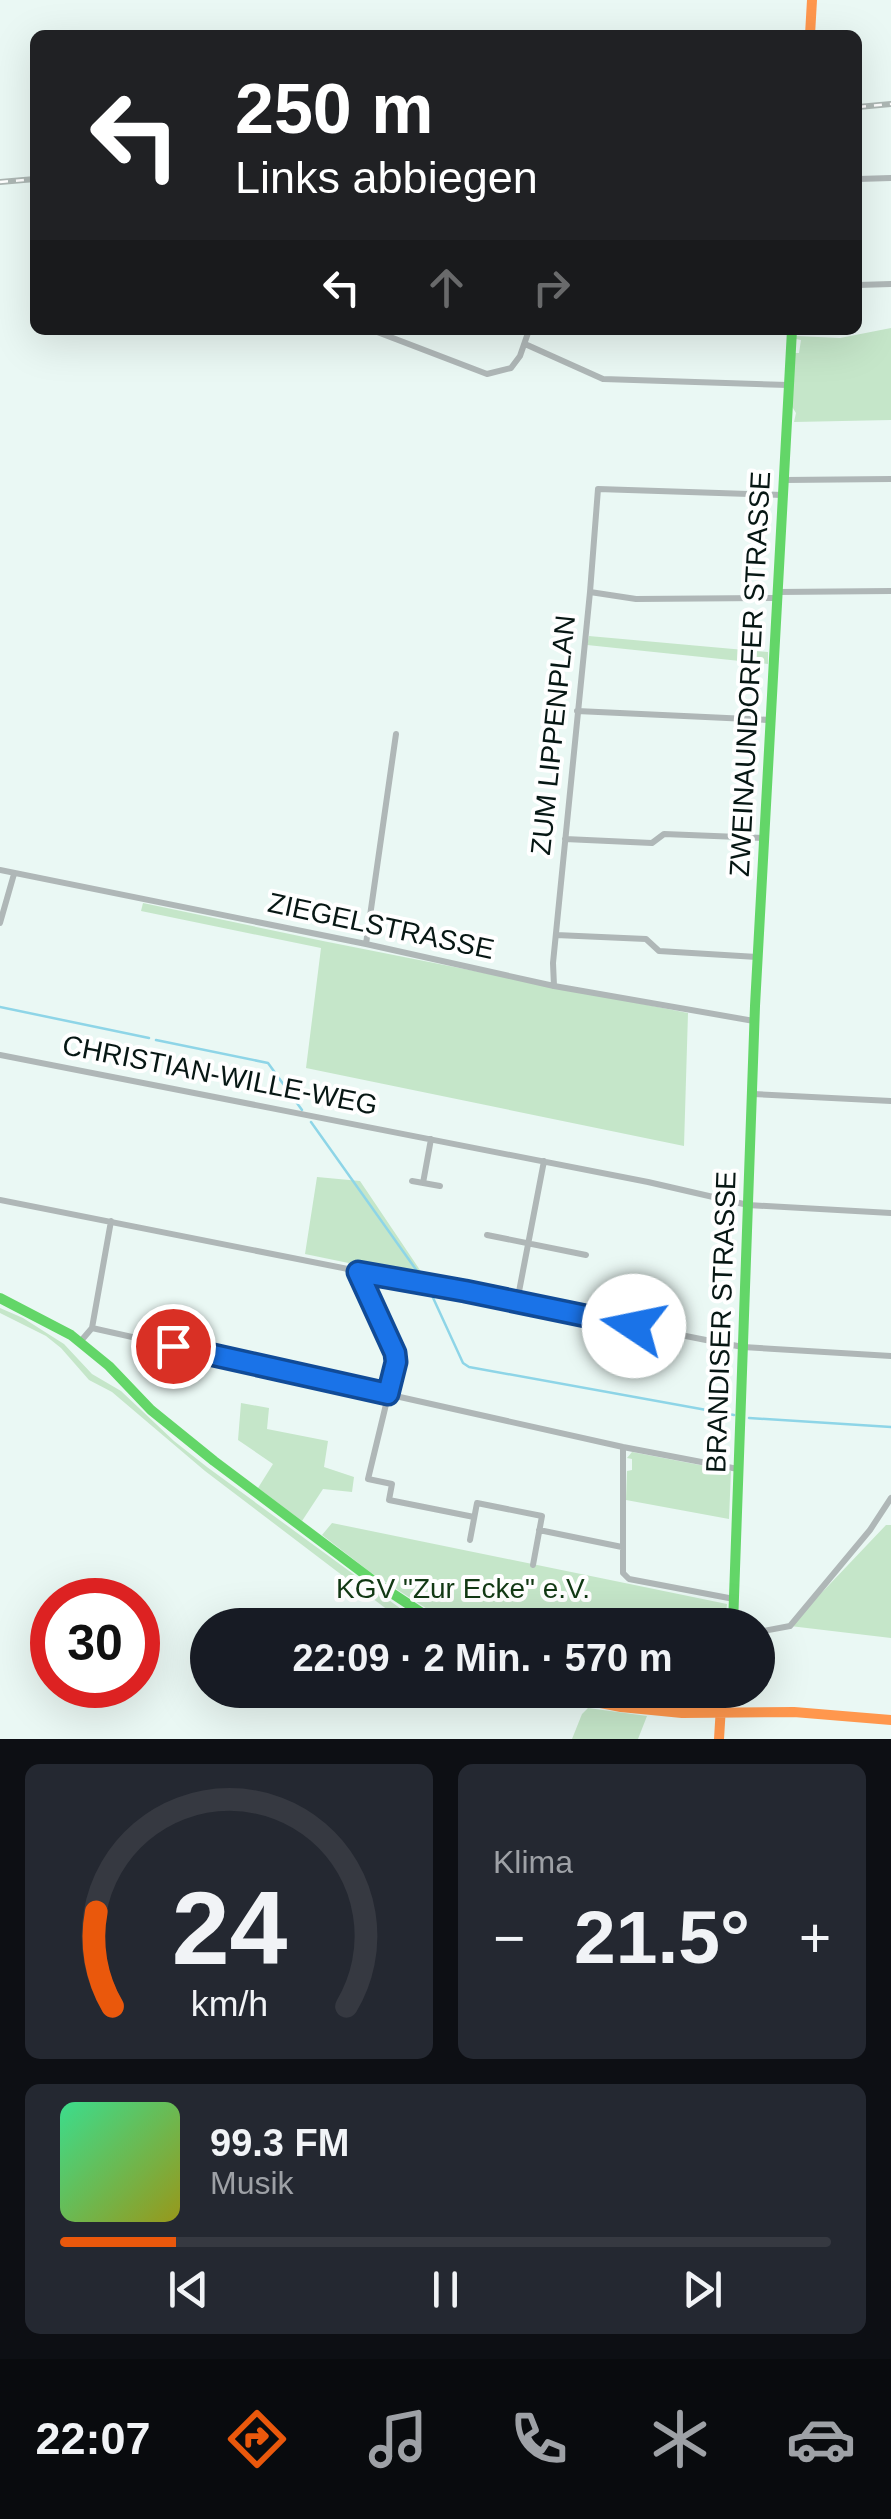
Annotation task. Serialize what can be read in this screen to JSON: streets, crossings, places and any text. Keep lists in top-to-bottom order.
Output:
{
  "streets": {
    "street": [
      "ZWEINAUNDORFER STRASSE",
      "ZUM LIPPENPLAN",
      "ZIEGELSTRASSE",
      "CHRISTIAN-WILLE-WEG",
      "BRANDISER STRASSE"
    ]
  },
  "crossings": [
    ["ZWEINAUNDORFER STRASSE", "ZUM LIPPENPLAN"],
    ["ZWEINAUNDORFER STRASSE", "ZIEGELSTRASSE"],
    ["ZWEINAUNDORFER STRASSE", "BRANDISER STRASSE"],
    ["ZUM LIPPENPLAN", "ZIEGELSTRASSE"],
    ["ZIEGELSTRASSE", "BRANDISER STRASSE"],
    ["CHRISTIAN-WILLE-WEG", "BRANDISER STRASSE"]
  ],
  "parks": ["KGV \"Zur Ecke\" e.V."],
  "page": {
    "turn": ["250 m", "Links abbiegen"],
    "limit": "30",
    "trip": "22:09 · 2 Min. · 570 m",
    "tile": "Klima",
    "heat": ["−", "21.5°", "+"],
    "song": ["99.3 FM", "Musik"],
    "tabs": "22:07",
    "gauge": ["24", "km/h"]
  }
}
